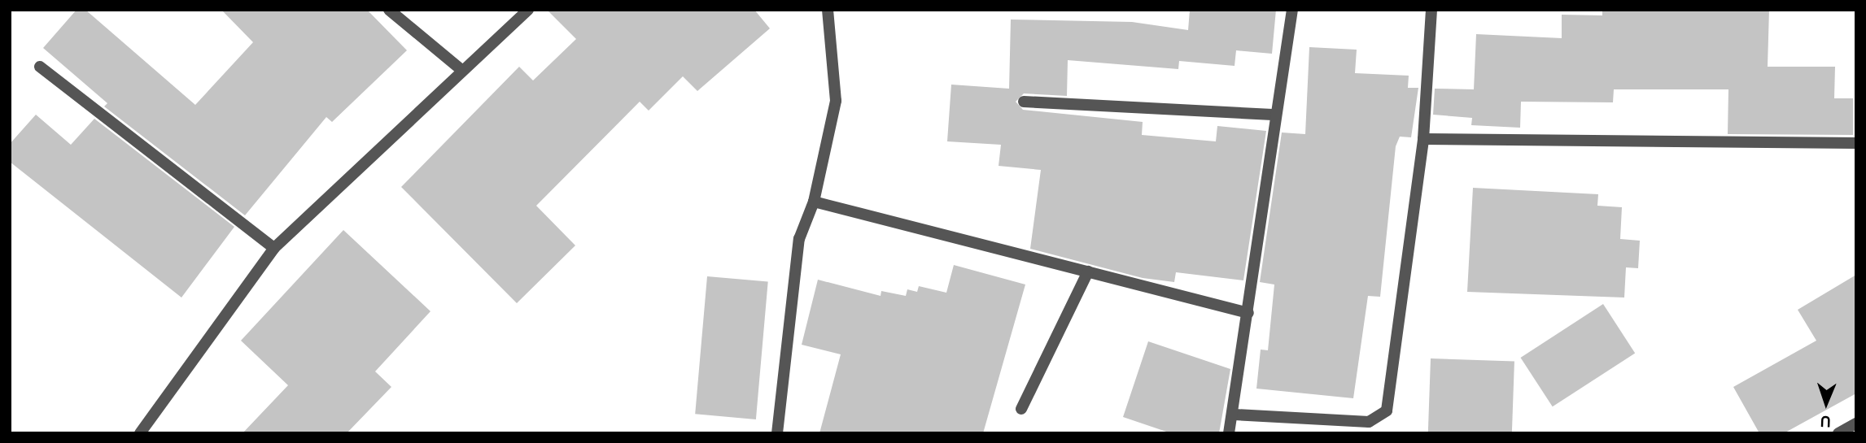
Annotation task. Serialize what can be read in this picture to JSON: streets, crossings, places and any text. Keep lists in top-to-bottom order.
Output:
{
  "north": "bottom"
}
